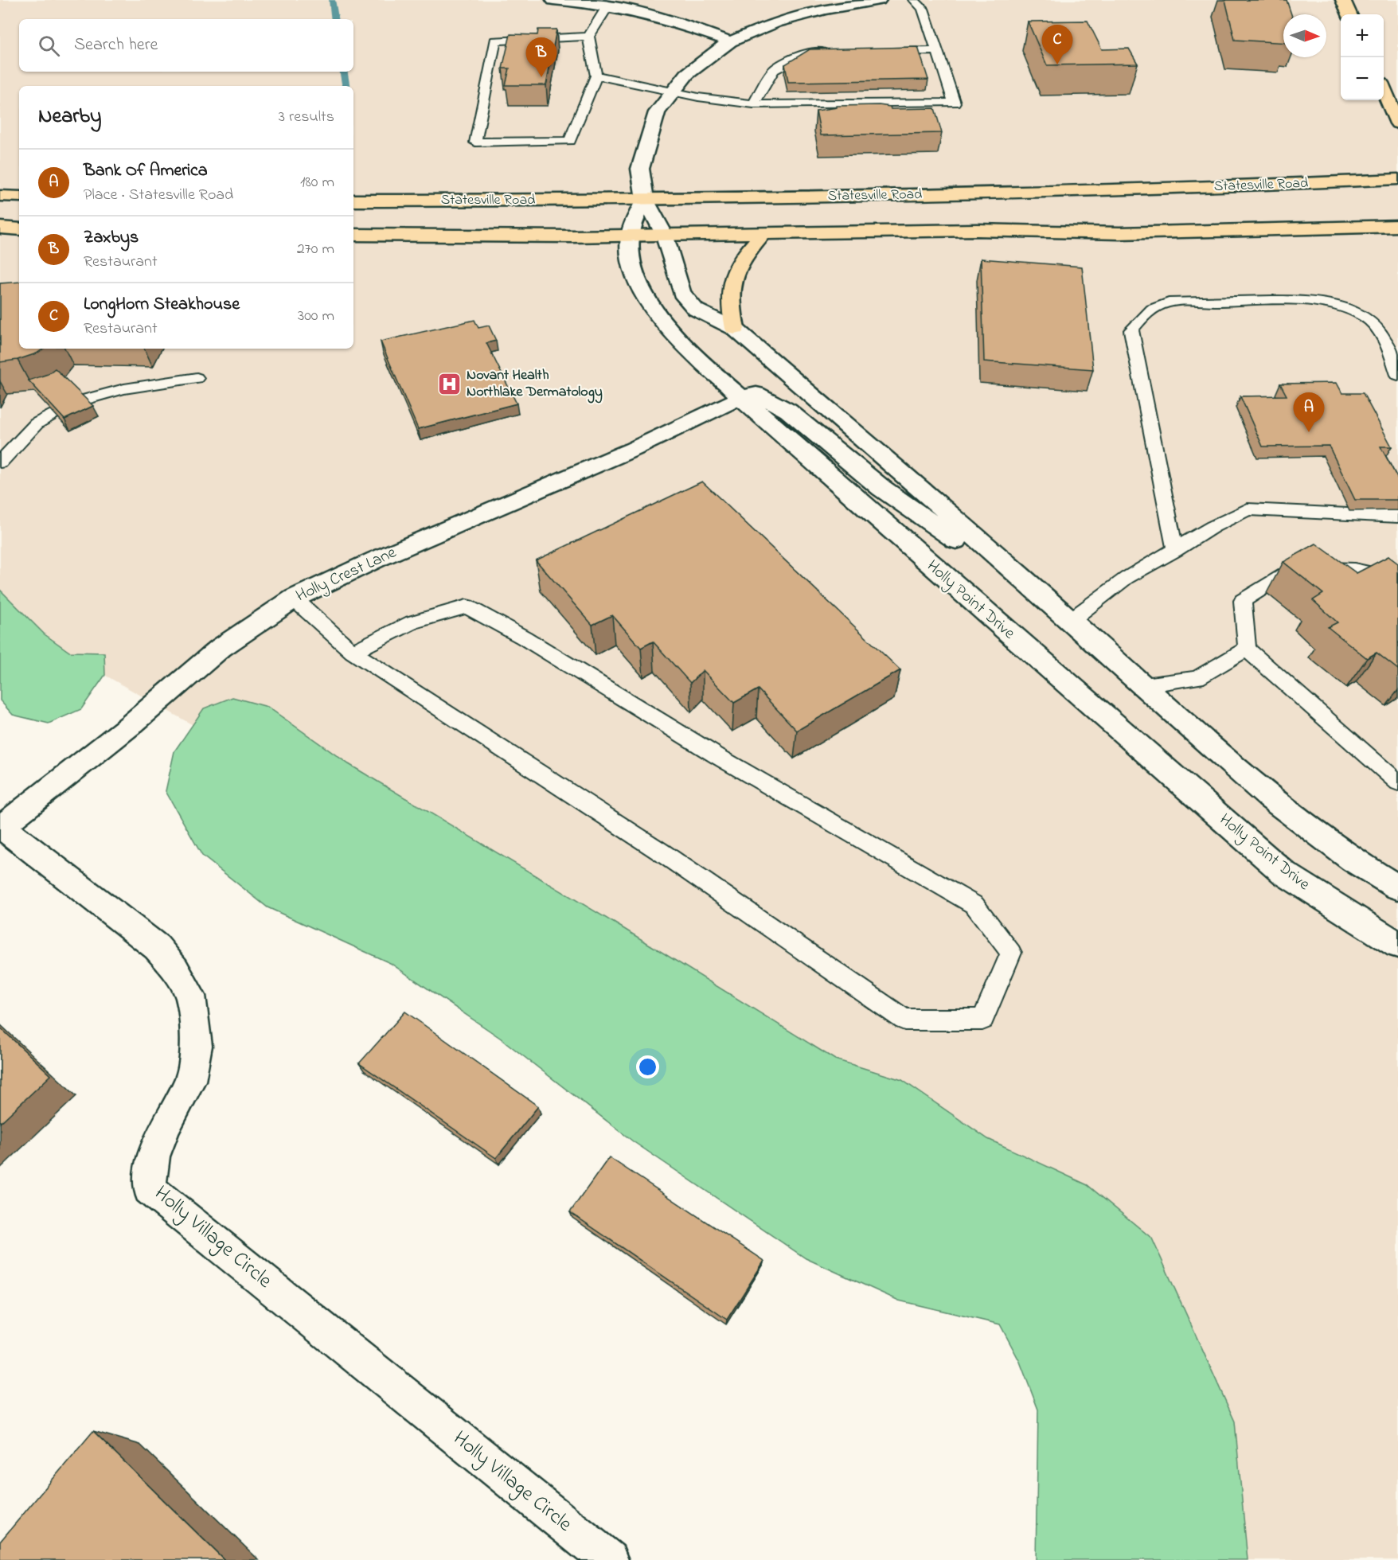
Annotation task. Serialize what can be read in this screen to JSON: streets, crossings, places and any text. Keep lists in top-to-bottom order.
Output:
{
  "streets": {
    "main road": [
      "Statesville Road",
      "Holly Crest Lane",
      "Holly Point Drive",
      "Holly Village Circle"
    ]
  },
  "crossings": [
    ["Statesville Road", "Holly Point Drive"],
    ["Holly Crest Lane", "Holly Point Drive"],
    ["Holly Crest Lane", "Holly Village Circle"]
  ],
  "places": {
    "hospital": ["Novant Health Northlake Dermatology"]
  },
  "north": "right",
  "page": {
    "map_buttons": ["+", "−"],
    "search": "Search here",
    "pins": ["C", "B", "A"],
    "heading": ["Nearby", "3 results"],
    "list": [
      {
        "mark": "A",
        "name": "Bank Of America",
        "note": "Place · Statesville Road",
        "value": "180 m"
      },
      {
        "mark": "B",
        "name": "Zaxbys",
        "note": "Restaurant",
        "value": "270 m"
      },
      {
        "mark": "C",
        "name": "LongHorn Steakhouse",
        "note": "Restaurant",
        "value": "300 m"
      }
    ]
  }
}
